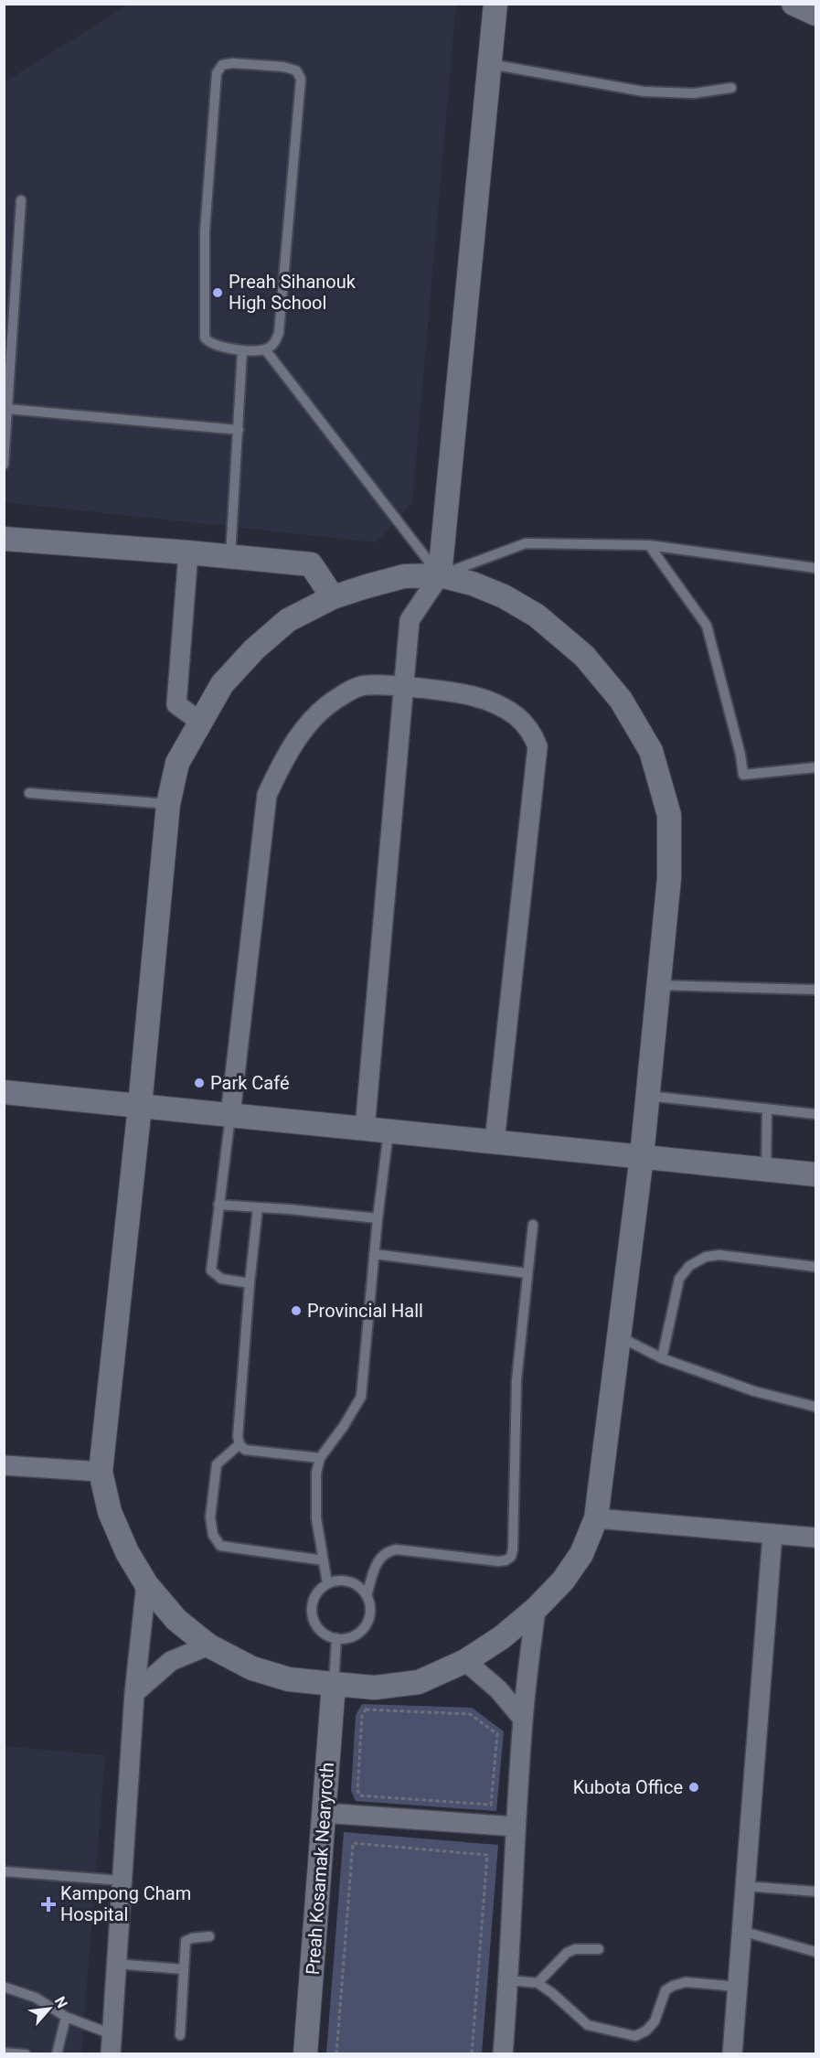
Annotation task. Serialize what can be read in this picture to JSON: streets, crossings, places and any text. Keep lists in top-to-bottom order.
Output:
{
  "streets": {
    "street": ["Preah Kosamak Nearyroth"]
  },
  "places": {
    "other": [
      "Preah Sihanouk High School",
      "Park Café",
      "Provincial Hall",
      "Kubota Office"
    ],
    "health": ["Kampong Cham Hospital"]
  },
  "north": "top right"
}
